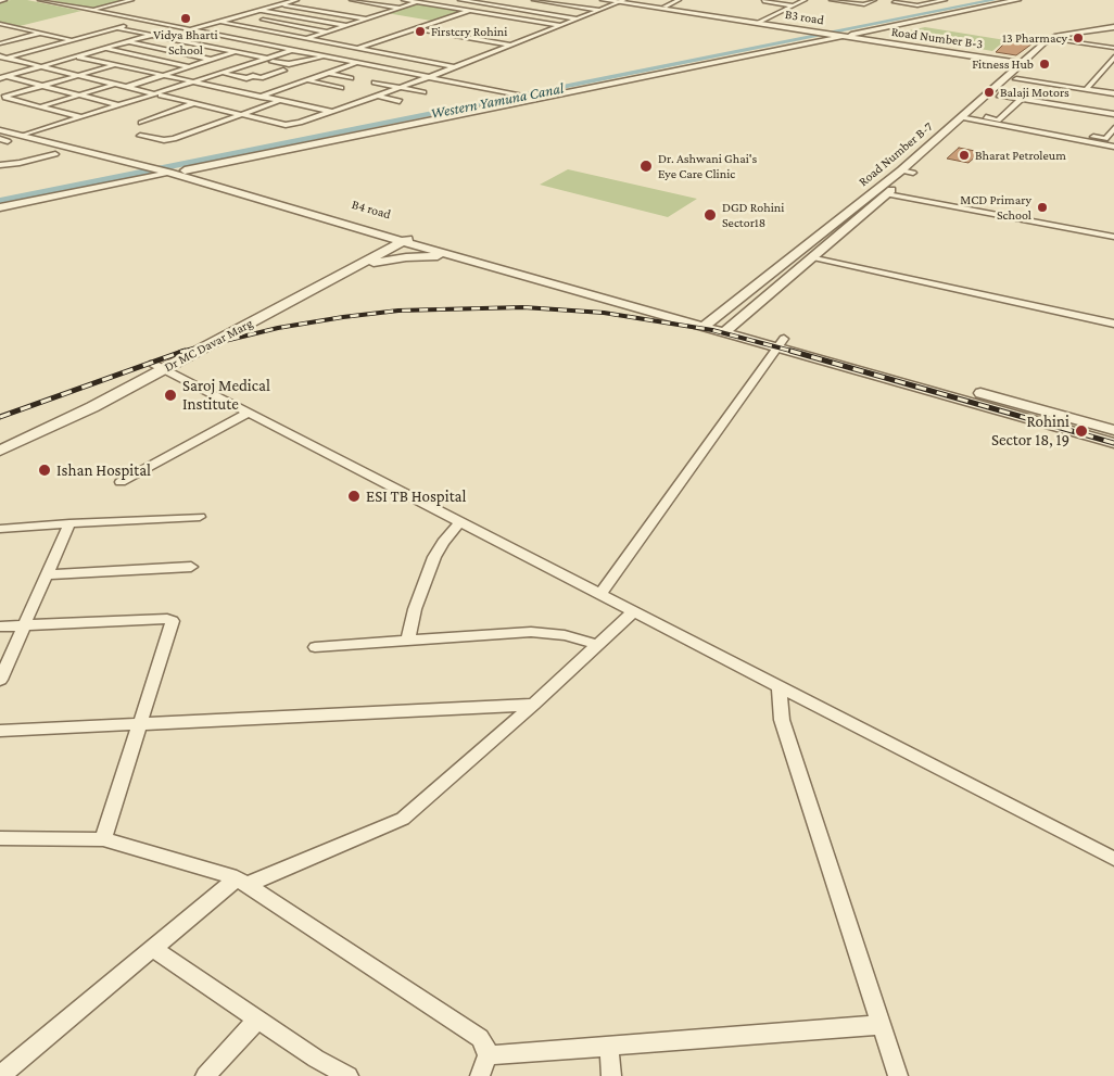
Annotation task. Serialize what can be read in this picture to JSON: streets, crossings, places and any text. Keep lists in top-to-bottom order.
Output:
{
  "streets": {
    "street": [
      "B3 road",
      "Road Number B-3",
      "Road Number B-7",
      "B4 road",
      "Dr MC Davar Marg"
    ]
  },
  "crossings": [
    ["B3 road", "Road Number B-3"],
    ["Road Number B-3", "Road Number B-7"],
    ["Road Number B-7", "B4 road"],
    ["B4 road", "Dr MC Davar Marg"]
  ],
  "water": ["Western Yamuna Canal"],
  "places": [
    "Vidya Bharti School",
    "Firstcry Rohini",
    "13 Pharmacy",
    "Fitness Hub",
    "Balaji Motors",
    "Bharat Petroleum",
    "Dr. Ashwani Ghai's Eye Care Clinic",
    "MCD Primary School",
    "DGD Rohini Sector18",
    "Saroj Medical Institute",
    "Rohini Sector 18, 19",
    "Ishan Hospital",
    "ESI TB Hospital"
  ]
}
